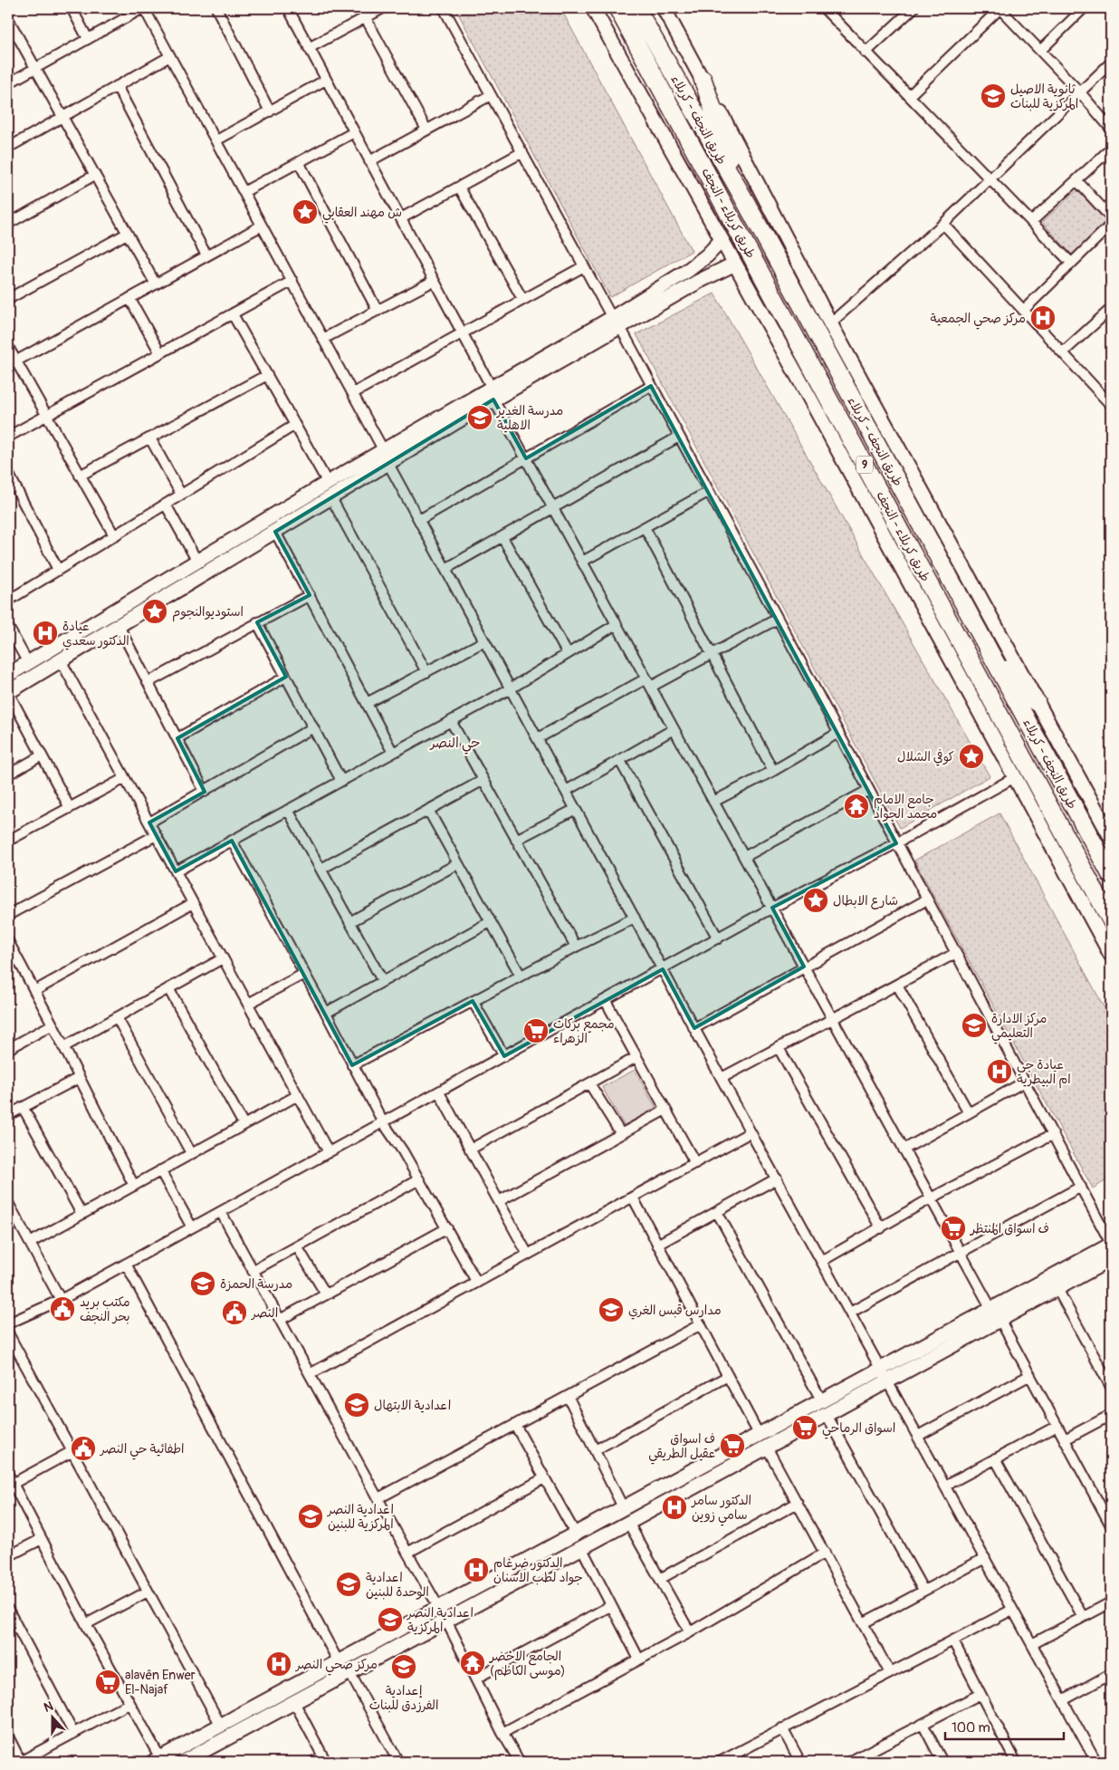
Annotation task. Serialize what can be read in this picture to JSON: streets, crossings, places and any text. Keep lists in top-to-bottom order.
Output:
{
  "streets": {
    "highway": ["طريق النجف - کربلاء", "طريق کربلاء - النجف", "9"]
  },
  "districts": ["حي النصر"],
  "places": {
    "school or university": [
      "ثانوية الاصيل المركزية للبنات",
      "مدرسة الغدير الاهلية",
      "مركز الادارة التعليمي",
      "مدرسة الحمزة",
      "مدارس قبس الغري",
      "اعدادية الابتهال",
      "اعدادية النصر المركزية للبنين",
      "اعدادية الوحدة للبنين",
      "اعدادية النصر المركزية",
      "إعدادية الفرزدق للبنات"
    ],
    "place": [
      "ش مهند العقابي",
      "استوديوالنجوم",
      "كوفي الشلال",
      "شارع الابطال"
    ],
    "hospital": [
      "مركز صحي الجمعية",
      "عيادة الدكتور سعدي",
      "عيادة جي ام البيطرية",
      "الدكتور سامر سامي زوين",
      "الدكتور ضرغام جواد لطب الاسنان",
      "مركز صحي النصر"
    ],
    "temple": ["جامع الامام محمد الجواد", "الجامع الاخضر (موسى الكاظم)"],
    "supermarket": [
      "مجمع بركات الزهراء",
      "ف اسواق المنتظر",
      "اسواق الرماحي",
      "ف اسواق عقيل الطريقي",
      "alavên Enwer El-Najaf"
    ],
    "public building": ["مكتب بريد بحر النجف", "النصر", "اطفائية حي النصر"]
  },
  "scale_bar": "100 m",
  "north": "top"
}
